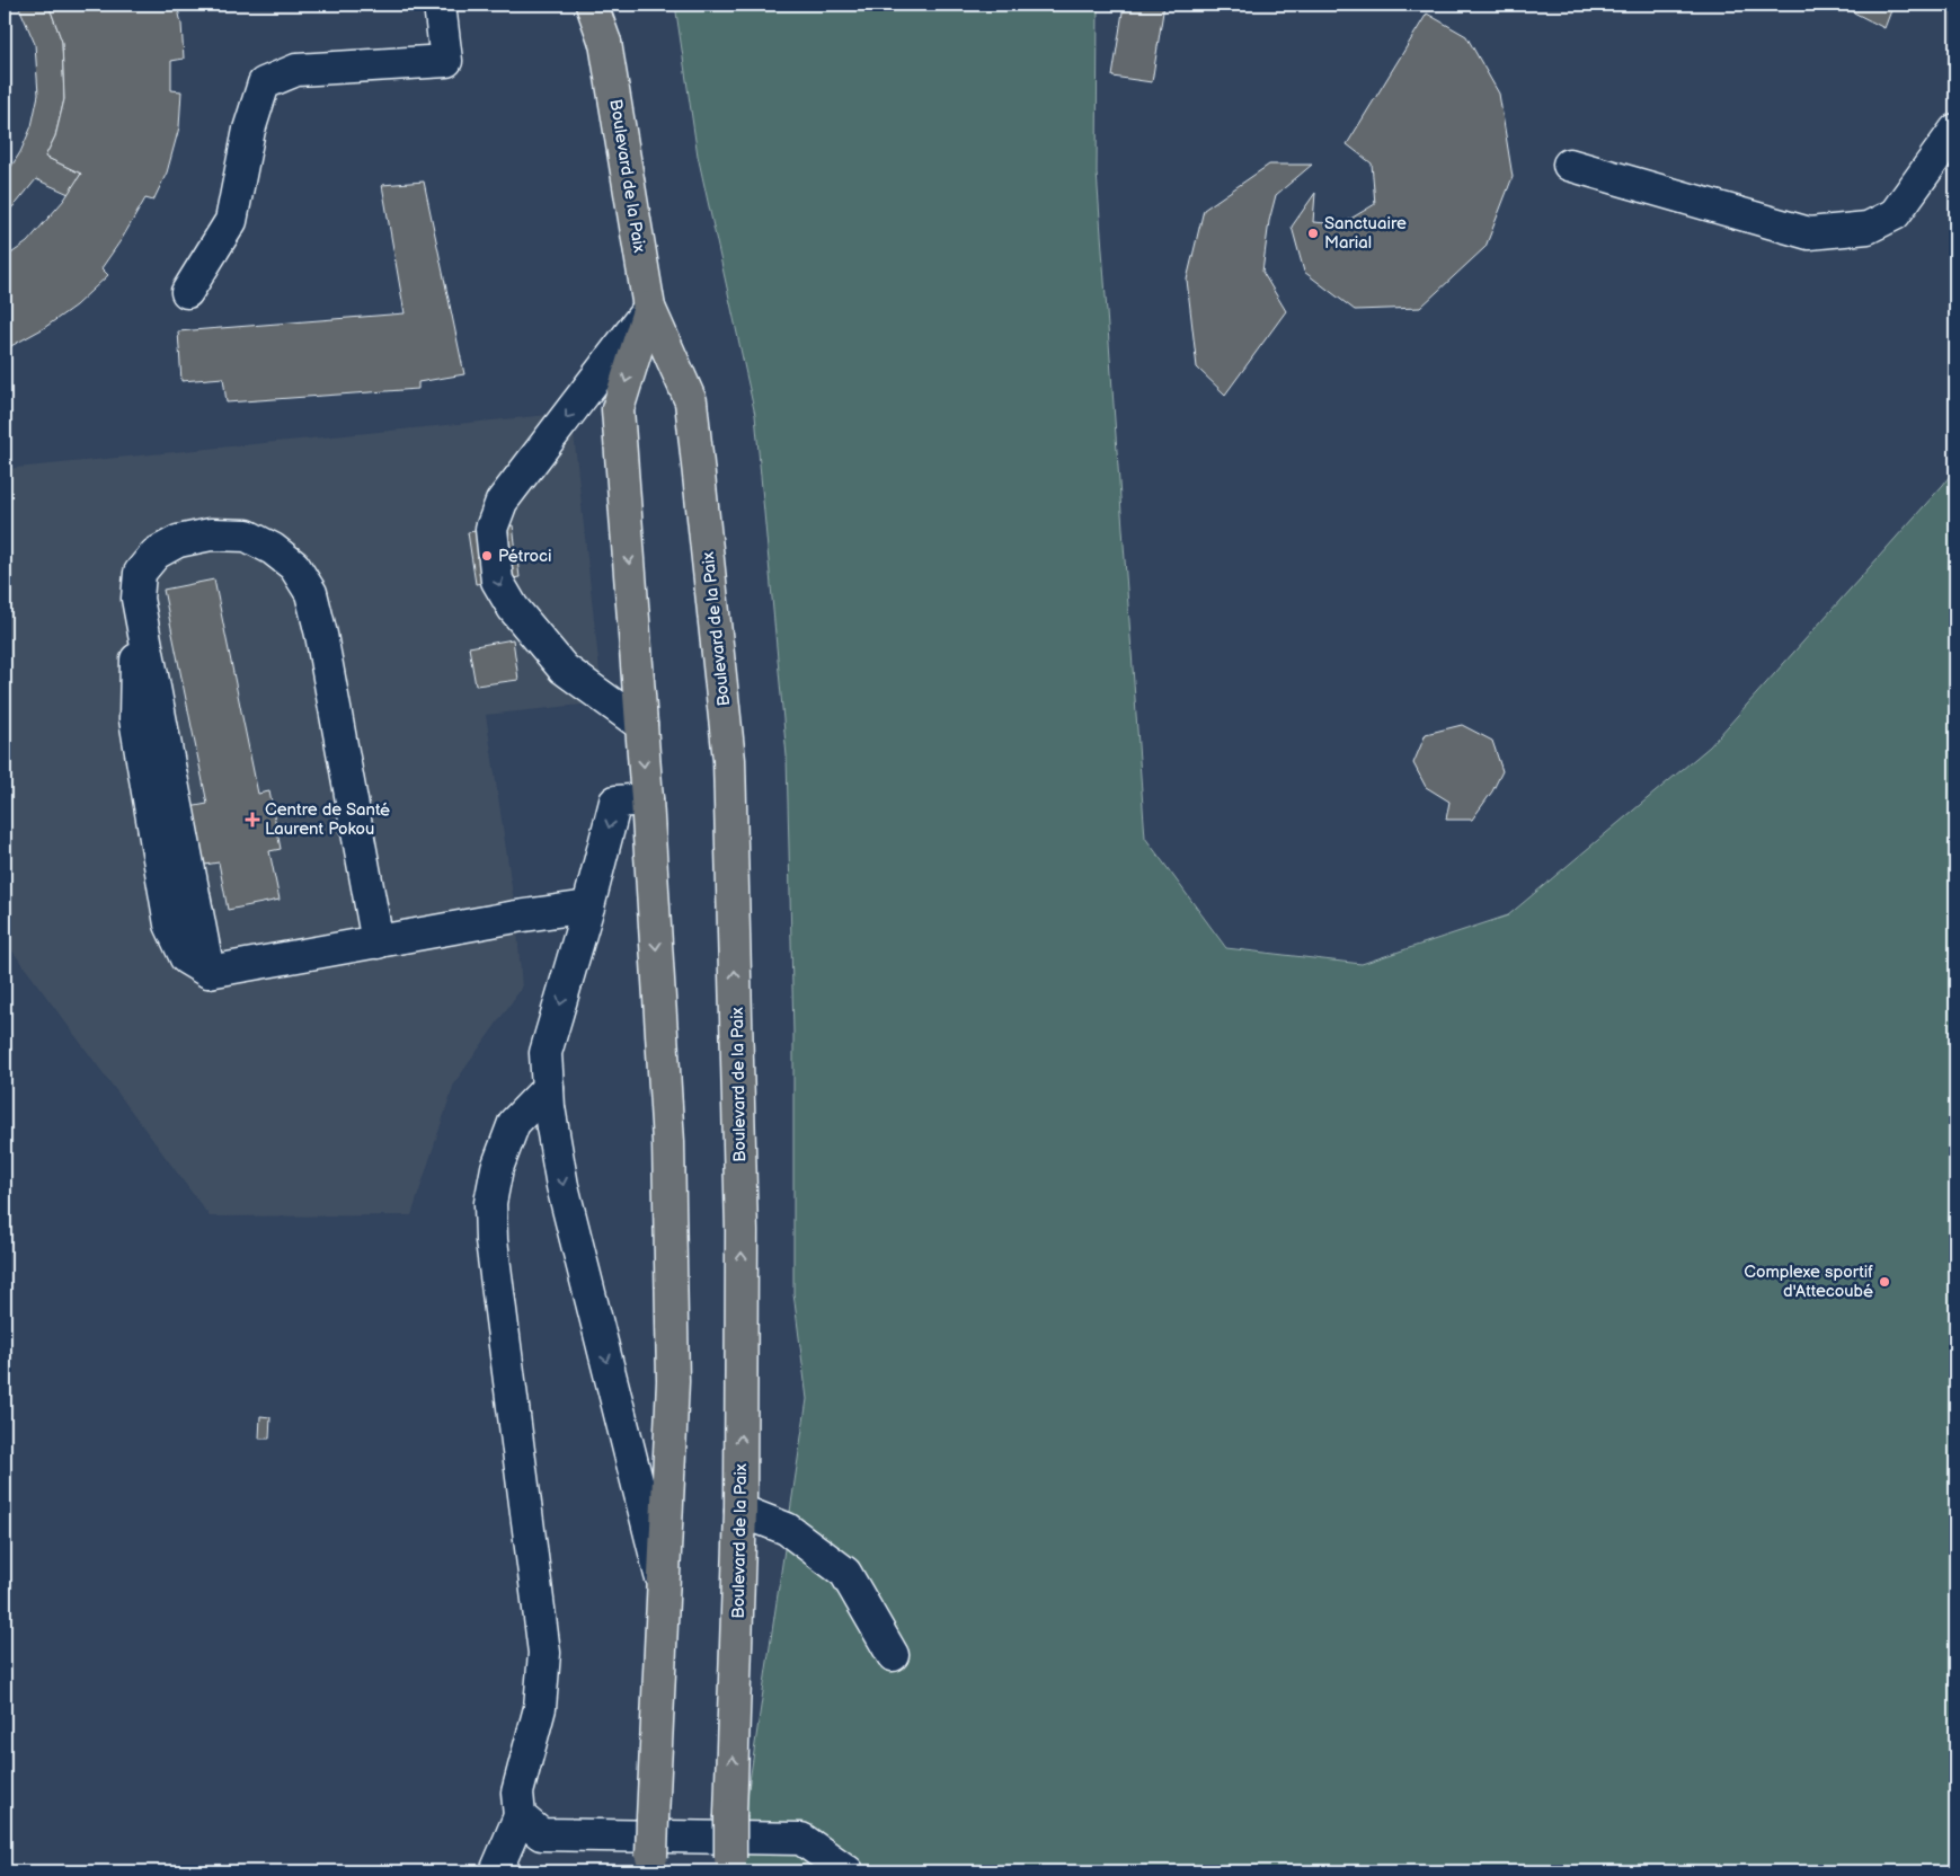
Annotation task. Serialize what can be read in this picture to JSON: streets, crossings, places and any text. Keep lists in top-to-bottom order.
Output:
{
  "streets": {
    "main road": ["Boulevard de la Paix"]
  },
  "places": {
    "other": ["Sanctuaire Marial", "Pétroci", "Complexe sportif d'Attecoubé"],
    "health": ["Centre de Santé Laurent Pokou"]
  }
}
